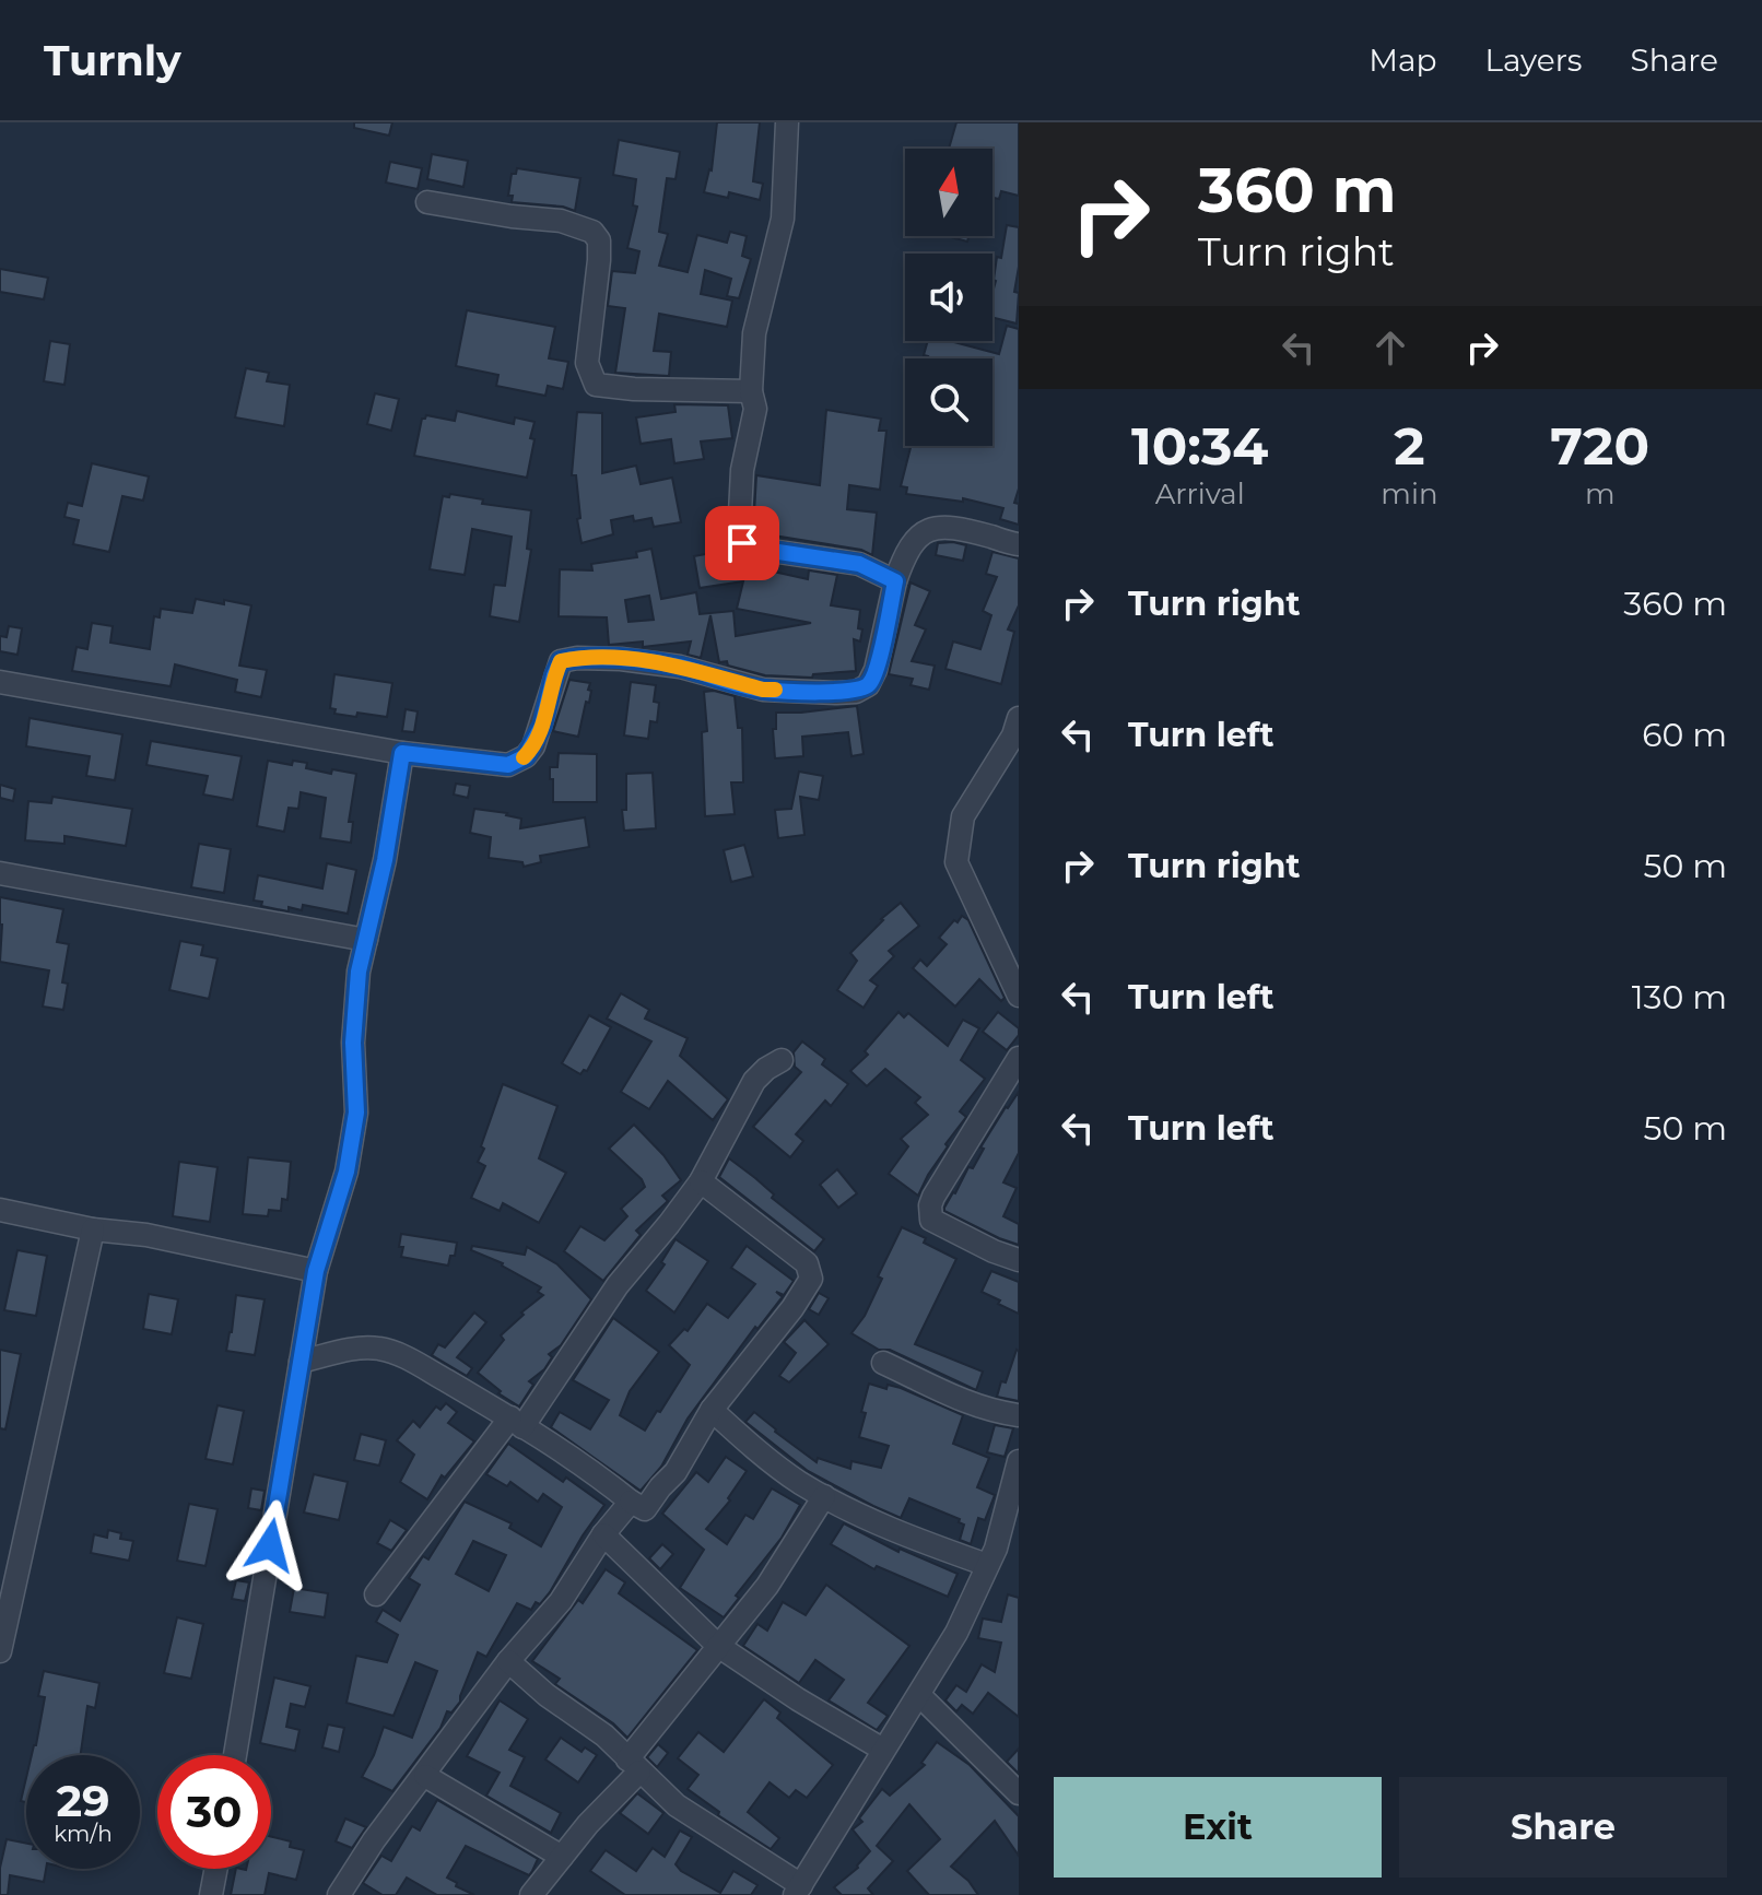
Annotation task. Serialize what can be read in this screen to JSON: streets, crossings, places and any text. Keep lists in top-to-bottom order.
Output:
{
  "north": "top",
  "page": {
    "header": "Turnly",
    "nav": ["Map", "Layers", "Share"],
    "turn": ["360 m", "Turn right"],
    "eta": [
      "10:34",
      "Arrival",
      "2",
      "min",
      "720",
      "m"
    ],
    "list": [
      {
        "name": "Turn right",
        "value": "360 m"
      },
      {
        "name": "Turn left",
        "value": "60 m"
      },
      {
        "name": "Turn right",
        "value": "50 m"
      },
      {
        "name": "Turn left",
        "value": "130 m"
      },
      {
        "name": "Turn left",
        "value": "50 m"
      }
    ],
    "speed": "29 km/h",
    "limit": "30",
    "buttons": ["Exit", "Share"]
  }
}
